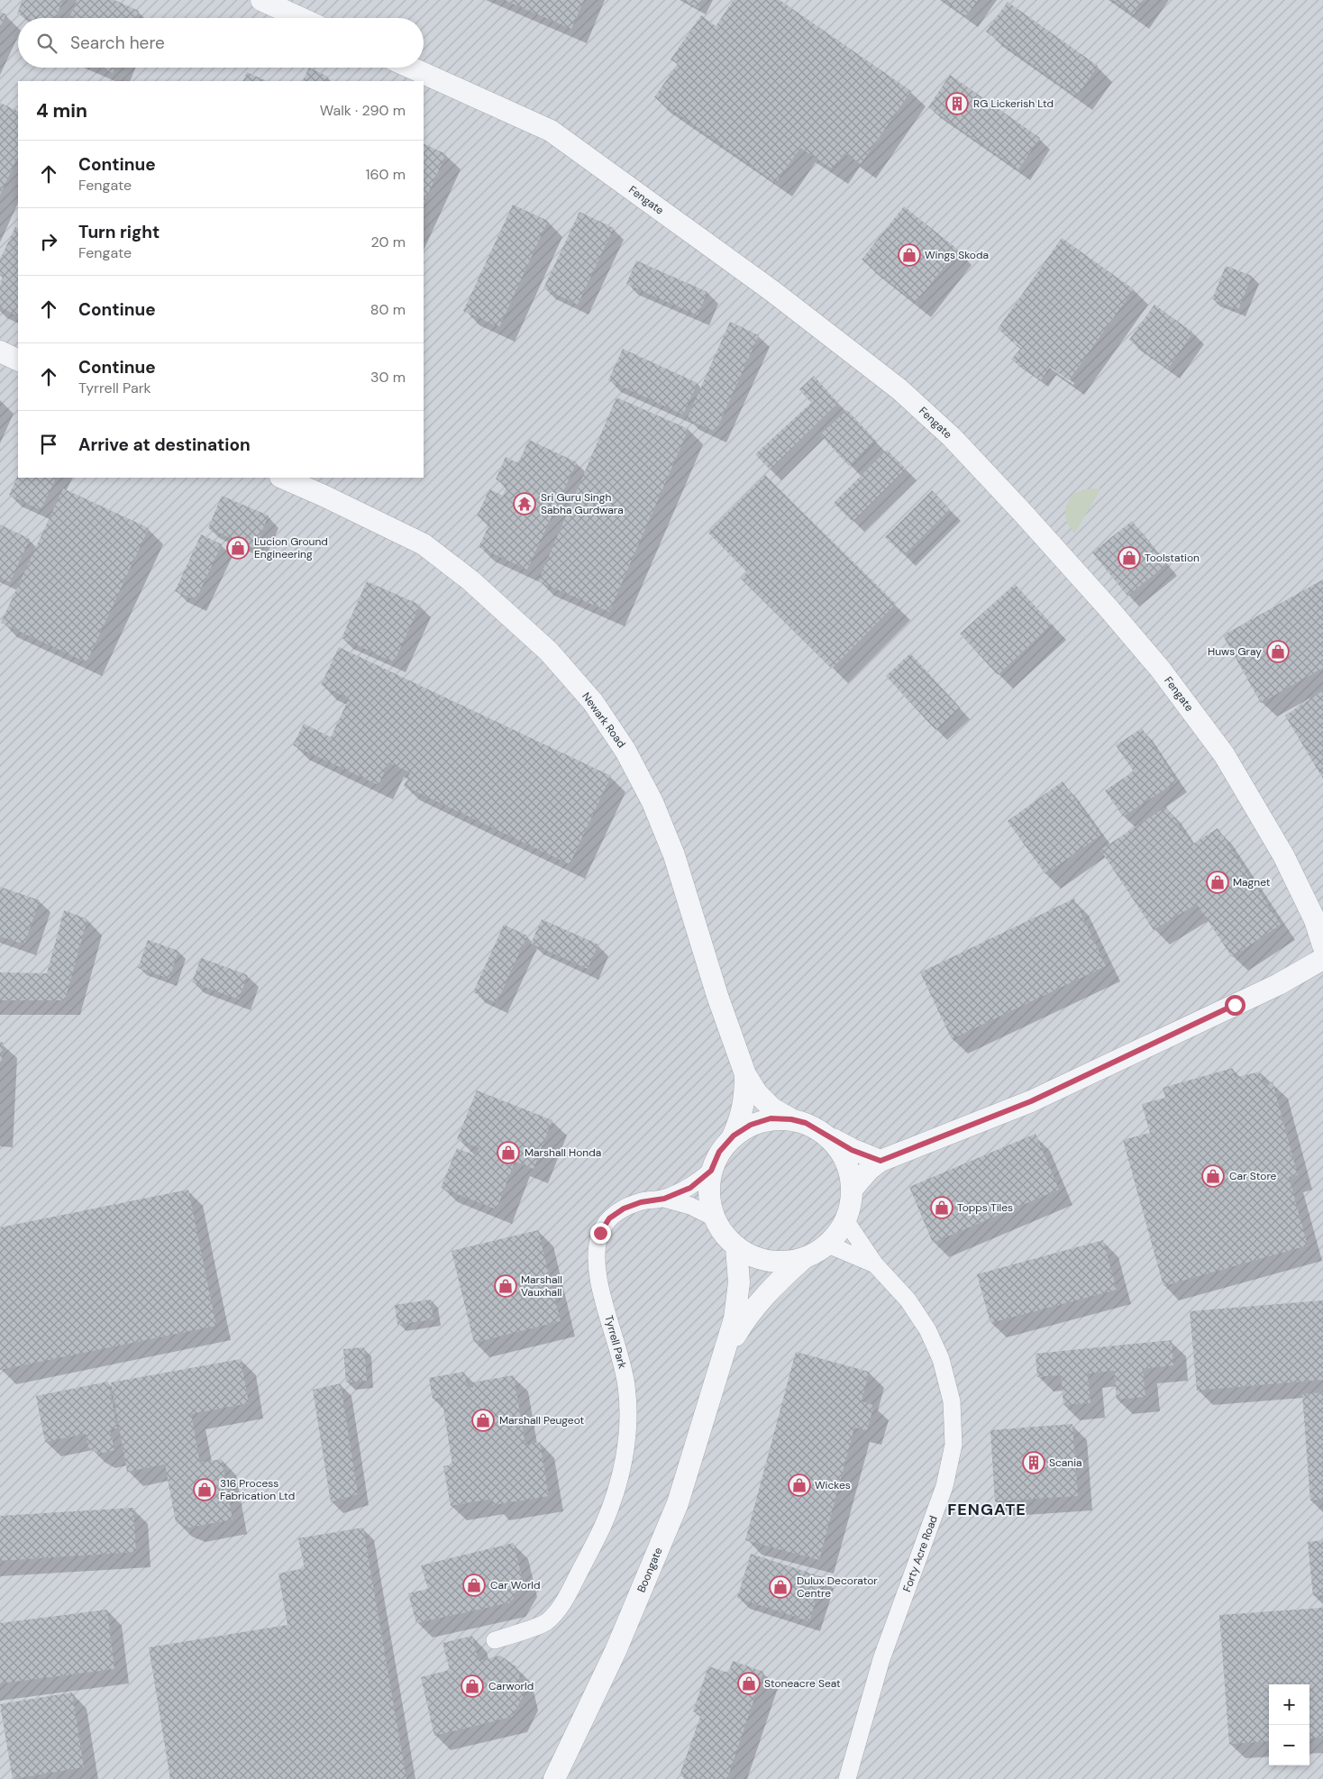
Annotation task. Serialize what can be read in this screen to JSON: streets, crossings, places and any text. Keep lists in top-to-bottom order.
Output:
{
  "streets": {
    "street": [
      "Fengate",
      "Newark Road",
      "Tyrrell Park",
      "Forty Acre Road",
      "Boongate"
    ]
  },
  "crossings": [
    ["Newark Road", "Forty Acre Road"],
    ["Newark Road", "Boongate"],
    ["Forty Acre Road", "Boongate"]
  ],
  "districts": ["FENGATE"],
  "places": {
    "building": ["RG Lickerish Ltd", "Scania"],
    "shop": [
      "Wings Skoda",
      "Lucion Ground Engineering",
      "Toolstation",
      "Huws Gray",
      "Magnet",
      "Marshall Honda",
      "Car Store",
      "Topps Tiles",
      "Marshall Vauxhall",
      "Marshall Peugeot",
      "Wickes",
      "316 Process Fabrication Ltd",
      "Car World",
      "Dulux Decorator Centre",
      "Stoneacre Seat",
      "Carworld"
    ],
    "temple": ["Sri Guru Singh Sabha Gurdwara"]
  },
  "page": {
    "search": "Search here",
    "heading": ["4 min", "Walk · 290 m"],
    "list": [
      ["Continue", "Fengate", "160 m"],
      ["Turn right", "Fengate", "20 m"],
      ["Continue", "80 m"],
      ["Continue", "Tyrrell Park", "30 m"],
      "Arrive at destination"
    ],
    "map_buttons": ["+", "−"]
  }
}
